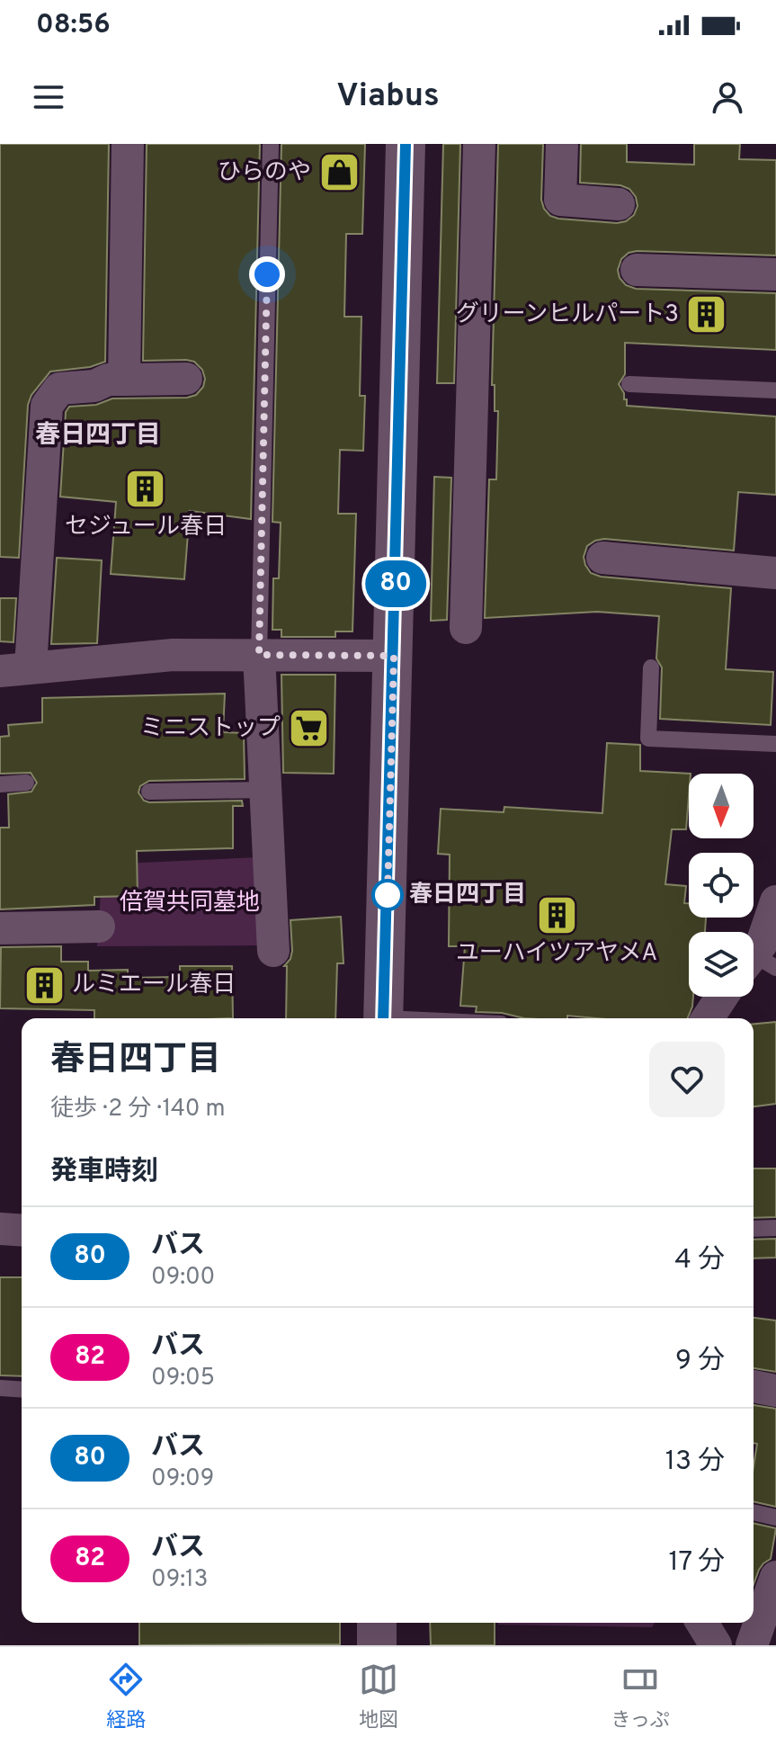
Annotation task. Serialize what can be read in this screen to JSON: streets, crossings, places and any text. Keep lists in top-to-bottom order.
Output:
{
  "districts": ["春日四丁目"],
  "parks": ["倍賀共同墓地"],
  "places": {
    "shop": ["ひらのや"],
    "building": [
      "グリーンヒルパート3",
      "セジュール春日",
      "ユーハイツアヤメA",
      "ルミエール春日"
    ],
    "supermarket": ["ミニストップ"],
    "other": ["春日四丁目"]
  },
  "lines": ["bus line 80"],
  "north": "bottom",
  "page": {
    "status": "08:56",
    "header": "Viabus",
    "on_map": "80",
    "heading": [
      ["春日四丁目", "徒歩 · 2 分 · 140 m"],
      "発車時刻"
    ],
    "list": [
      {
        "mark": "80",
        "name": "バス",
        "note": "09:00",
        "value": "4 分"
      },
      {
        "mark": "82",
        "name": "バス",
        "note": "09:05",
        "value": "9 分"
      },
      {
        "mark": "80",
        "name": "バス",
        "note": "09:09",
        "value": "13 分"
      },
      {
        "mark": "82",
        "name": "バス",
        "note": "09:13",
        "value": "17 分"
      }
    ],
    "tabs": ["経路", "地図", "きっぷ"]
  }
}
